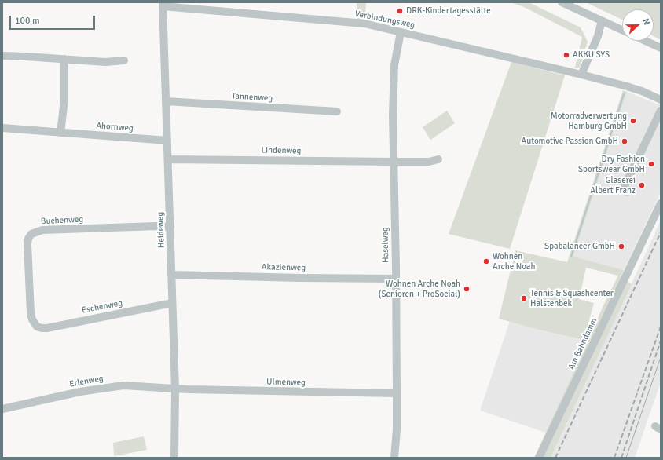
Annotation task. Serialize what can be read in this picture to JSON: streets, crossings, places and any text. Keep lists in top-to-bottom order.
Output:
{
  "streets": {
    "street": [
      "Verbindungsweg",
      "Tannenweg",
      "Ahornweg",
      "Lindenweg",
      "Buchenweg",
      "Heideweg",
      "Haselweg",
      "Akazienweg",
      "Eschenweg",
      "Am Bahndamm",
      "Erlenweg",
      "Ulmenweg"
    ]
  },
  "crossings": [
    ["Verbindungsweg", "Heideweg"],
    ["Verbindungsweg", "Haselweg"],
    ["Tannenweg", "Heideweg"],
    ["Ahornweg", "Heideweg"],
    ["Lindenweg", "Heideweg"],
    ["Lindenweg", "Haselweg"],
    ["Buchenweg", "Heideweg"],
    ["Buchenweg", "Eschenweg"],
    ["Heideweg", "Akazienweg"],
    ["Heideweg", "Eschenweg"],
    ["Heideweg", "Erlenweg"],
    ["Heideweg", "Ulmenweg"],
    ["Haselweg", "Akazienweg"],
    ["Haselweg", "Ulmenweg"],
    ["Erlenweg", "Ulmenweg"]
  ],
  "places": [
    "DRK-Kindertagesstätte",
    "AKKU SYS",
    "Motorradverwertung Hamburg GmbH",
    "Automotive Passion GmbH",
    "Dry Fashion Sportswear GmbH",
    "Glaserei Albert Franz",
    "Spabalancer GmbH",
    "Wohnen Arche Noah",
    "Wohnen Arche Noah (Senioren + ProSocial)",
    "Tennis & Squashcenter Halstenbek"
  ],
  "scale_bar": "100 m",
  "north": "right"
}
